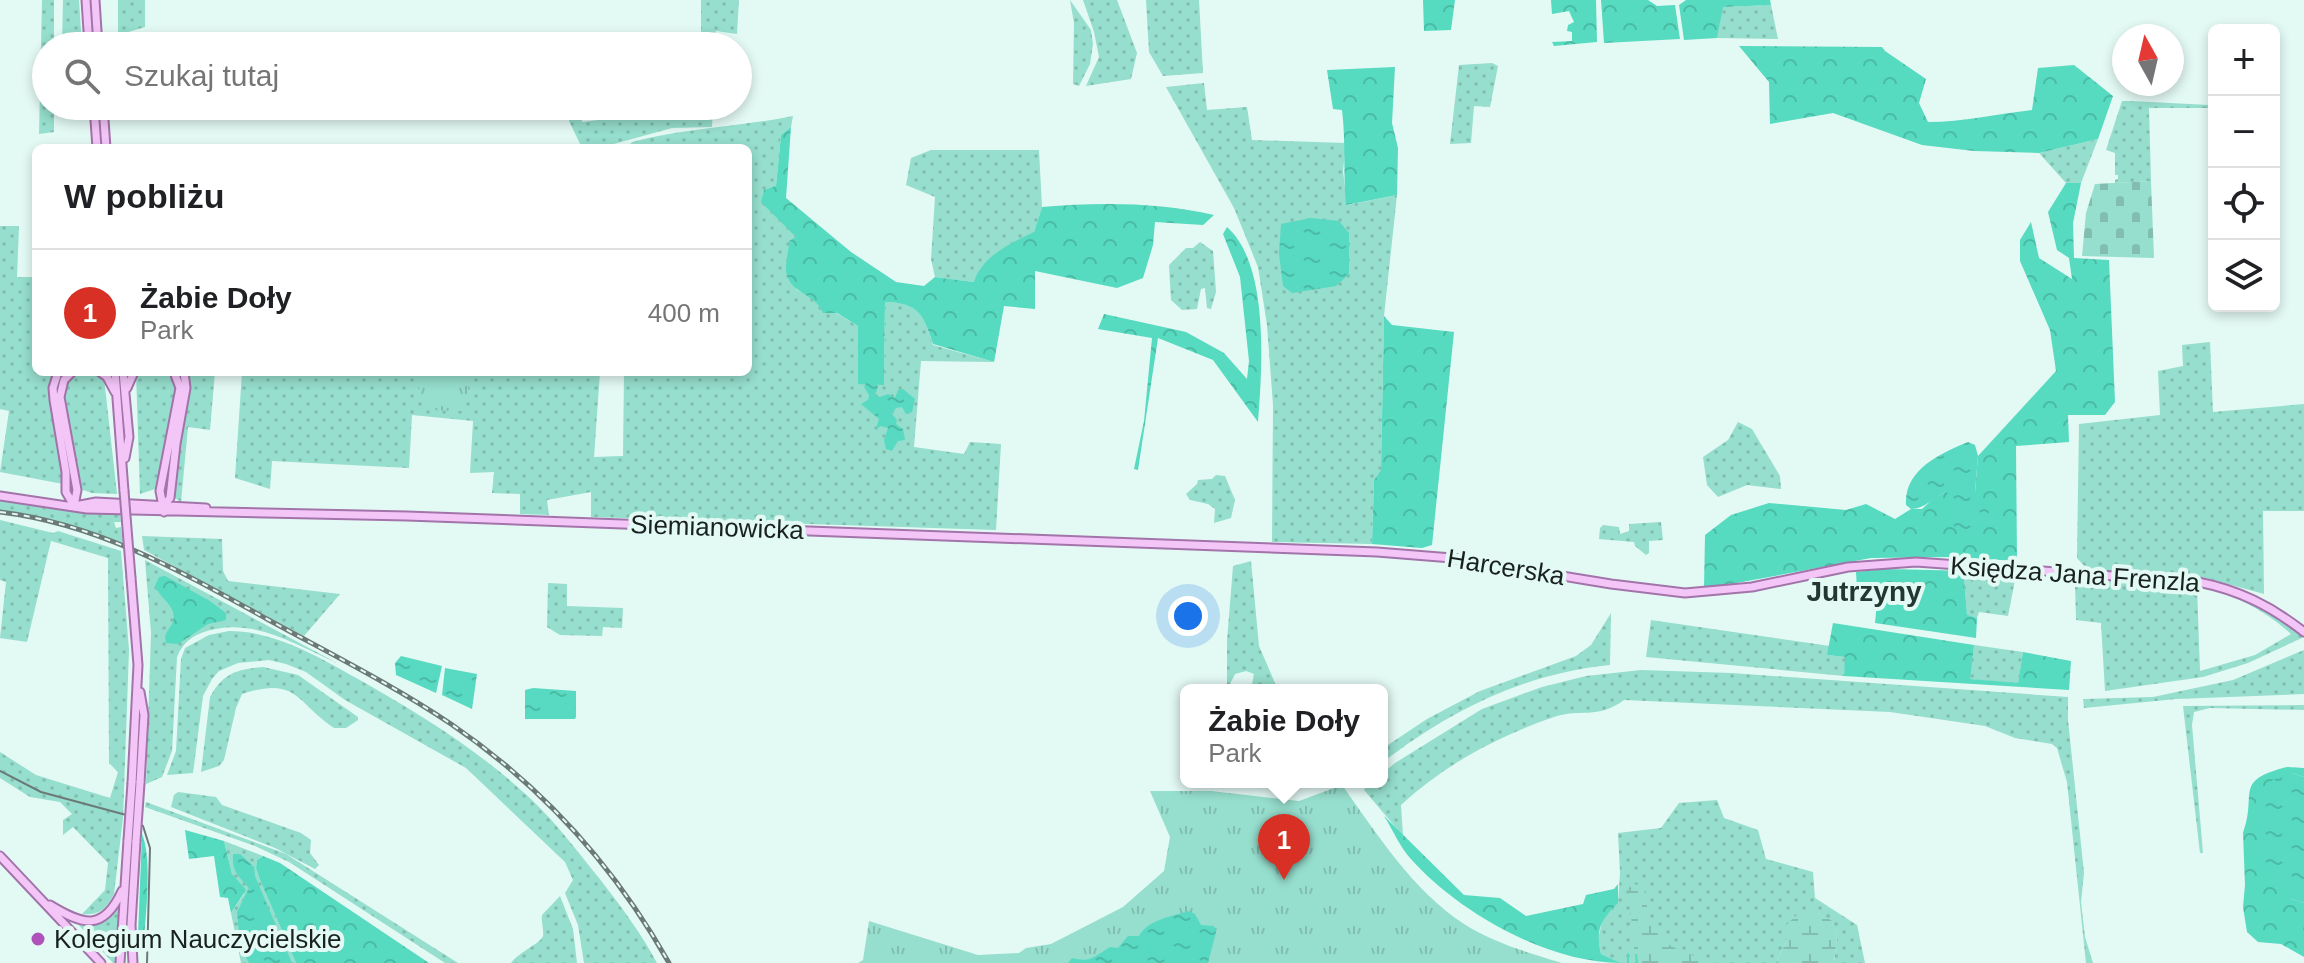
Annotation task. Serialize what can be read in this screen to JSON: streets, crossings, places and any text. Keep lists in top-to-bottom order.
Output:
{
  "streets": {
    "main road": ["Siemianowicka", "Harcerska", "Księdza Jana Frenzla"]
  },
  "crossings": [
    ["Siemianowicka", "Harcerska"],
    ["Harcerska", "Księdza Jana Frenzla"]
  ],
  "districts": ["Jutrzyny"],
  "places": ["Kolegium Nauczycielskie"],
  "north": "top",
  "page": {
    "map_buttons": ["+", "−"],
    "search": "Szukaj tutaj",
    "heading": "W pobliżu",
    "list": [
      {
        "mark": "1",
        "name": "Żabie Doły",
        "note": "Park",
        "value": "400 m"
      }
    ],
    "popup": ["Żabie Doły", "Park"],
    "pins": "1"
  }
}
